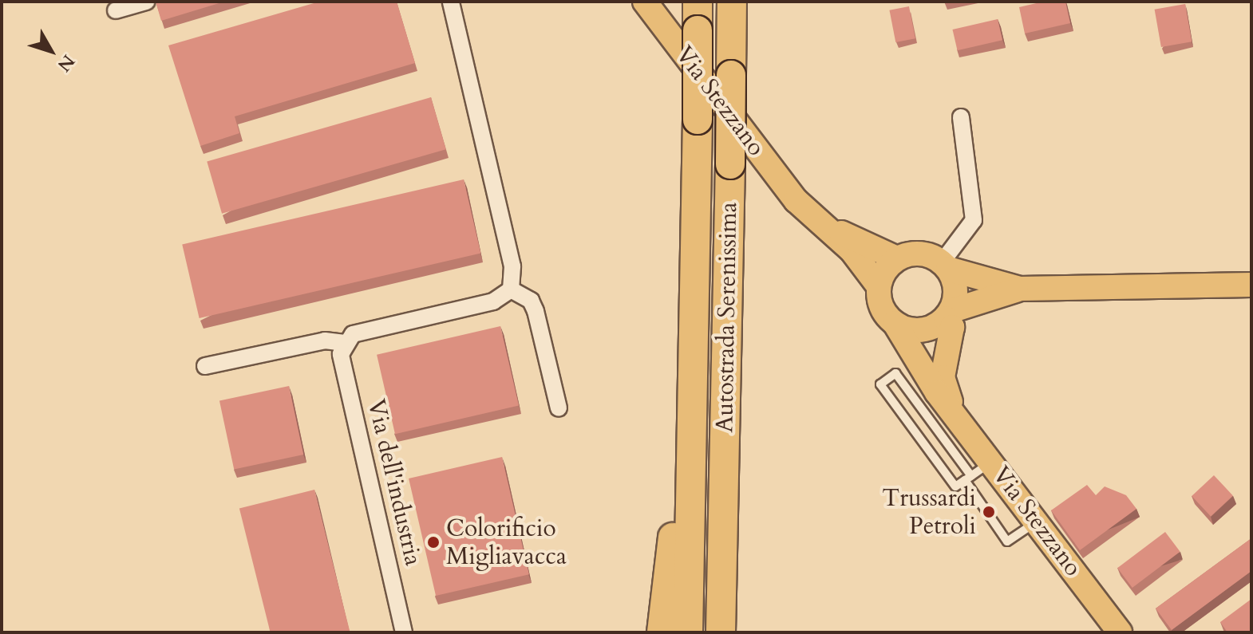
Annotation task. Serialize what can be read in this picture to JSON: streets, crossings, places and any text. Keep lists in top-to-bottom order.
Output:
{
  "streets": {
    "highway": ["Autostrada Serenissima"],
    "main road": ["Via Stezzano"],
    "street": ["Via dell'industria"]
  },
  "places": ["Trussardi Petroli", "Colorificio Migliavacca"],
  "north": "bottom right"
}
